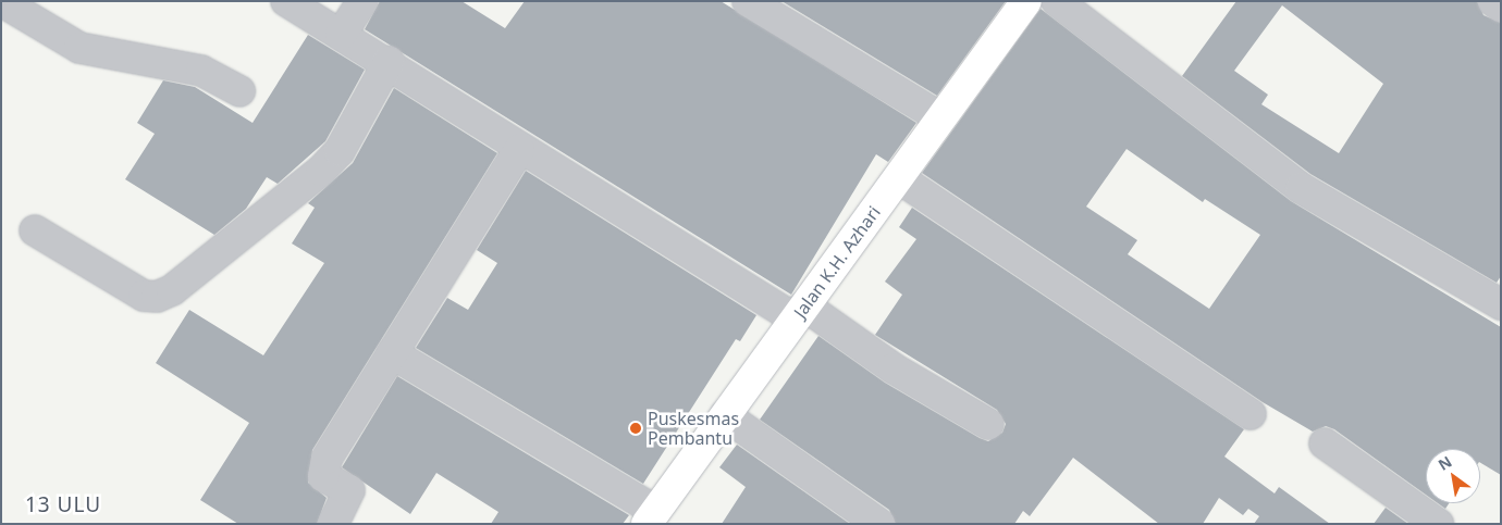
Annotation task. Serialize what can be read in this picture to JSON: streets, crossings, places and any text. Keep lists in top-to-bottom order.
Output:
{
  "streets": {
    "street": ["Jalan K.H. Azhari"]
  },
  "districts": ["13 ULU"],
  "places": ["Puskesmas Pembantu"],
  "north": "top left"
}
